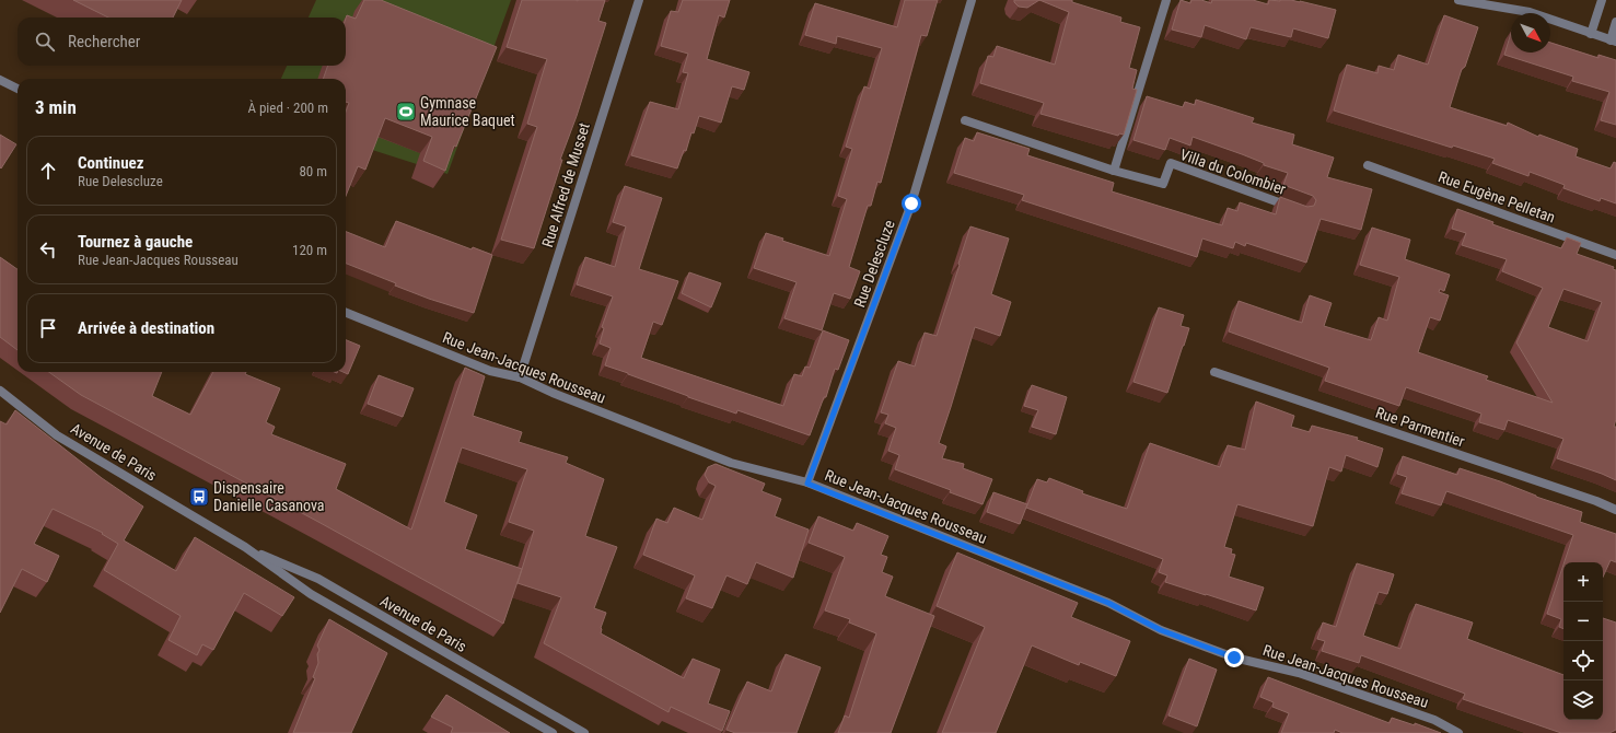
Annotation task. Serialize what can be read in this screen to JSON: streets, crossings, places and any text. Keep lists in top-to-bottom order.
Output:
{
  "streets": {
    "street": [
      "Villa du Colombier",
      "Rue Alfred de Musset",
      "Rue Eugène Pelletan",
      "Rue Delescluze",
      "Rue Jean-Jacques Rousseau",
      "Rue Parmentier",
      "Avenue de Paris"
    ]
  },
  "crossings": [
    ["Rue Alfred de Musset", "Rue Jean-Jacques Rousseau"],
    ["Rue Delescluze", "Rue Jean-Jacques Rousseau"]
  ],
  "places": {
    "sports": ["Gymnase Maurice Baquet"],
    "bus stop": ["Dispensaire Danielle Casanova"]
  },
  "north": "bottom right",
  "page": {
    "search": "Rechercher",
    "heading": ["3 min", "À pied · 200 m"],
    "list": [
      ["Continuez", "Rue Delescluze", "80 m"],
      ["Tournez à gauche", "Rue Jean-Jacques Rousseau", "120 m"],
      "Arrivée à destination"
    ],
    "map_buttons": ["+", "−"]
  }
}
